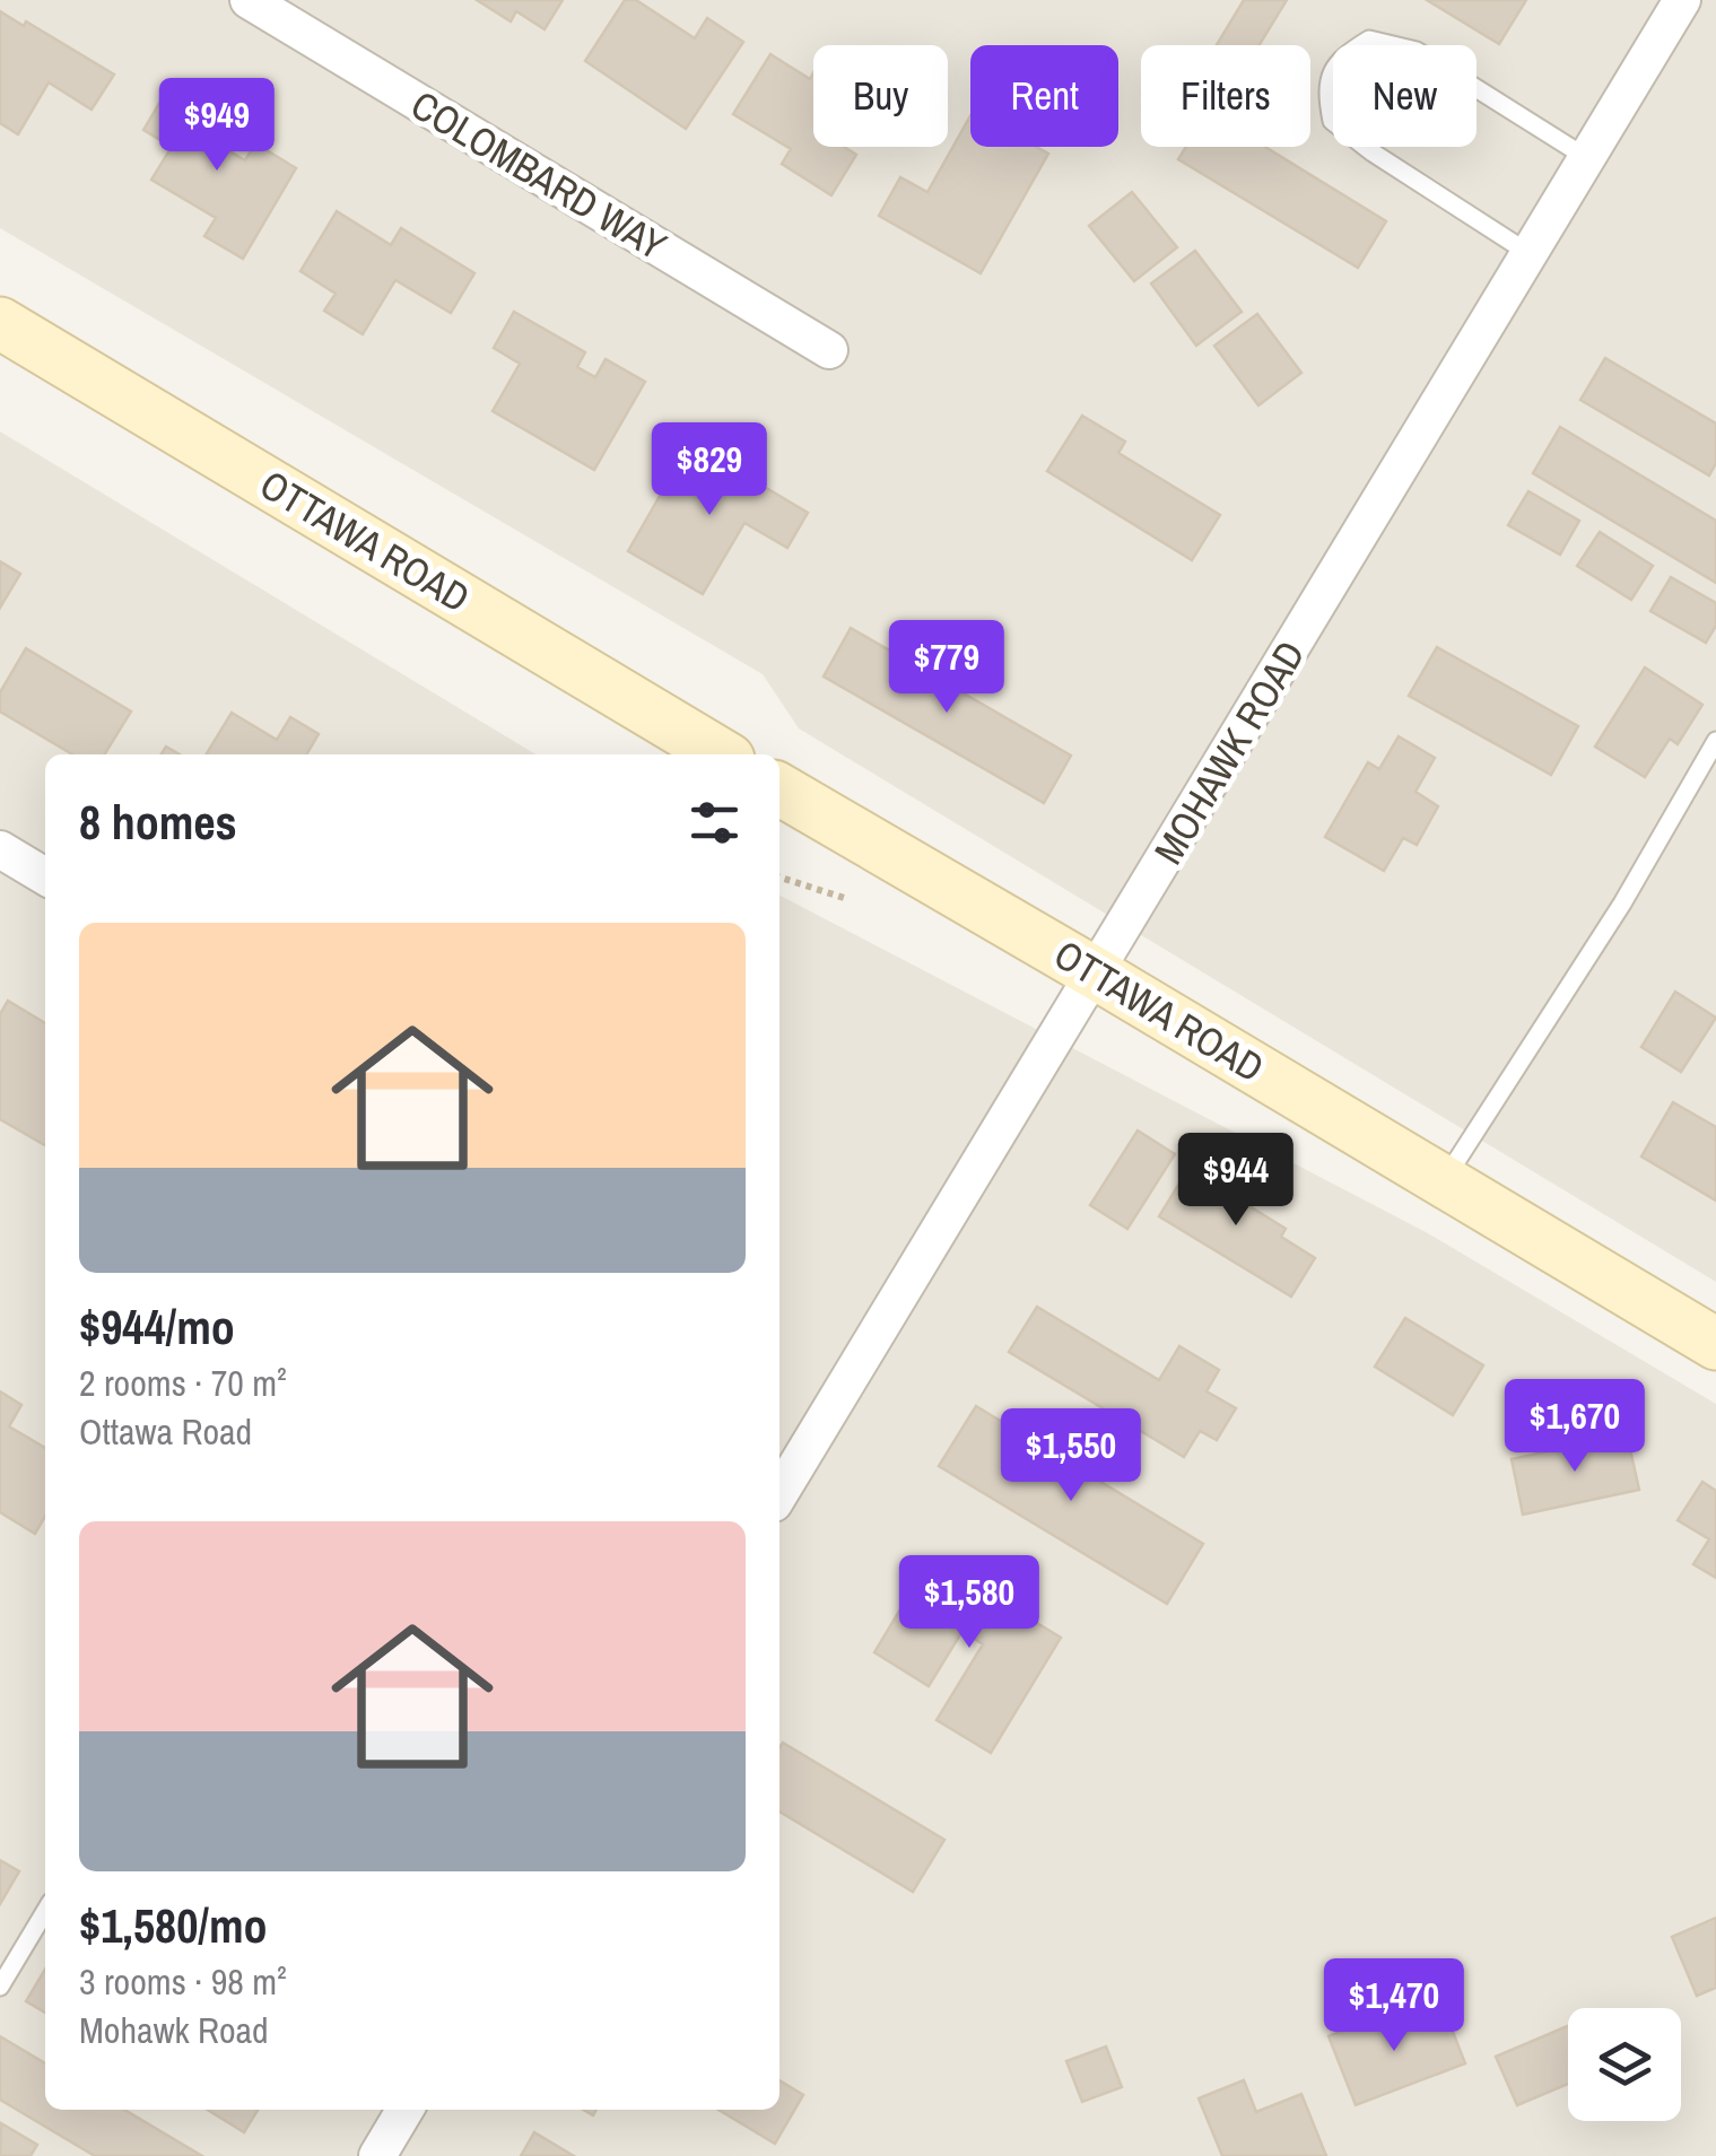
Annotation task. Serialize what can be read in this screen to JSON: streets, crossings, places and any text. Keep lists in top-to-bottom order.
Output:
{
  "streets": {
    "street": ["COLOMBARD WAY", "OTTAWA ROAD", "MOHAWK ROAD"]
  },
  "crossings": [
    ["OTTAWA ROAD", "MOHAWK ROAD"]
  ],
  "page": {
    "chip": [
      "Buy",
      "Rent",
      "Filters",
      "New"
    ],
    "price": [
      "$949",
      "$829",
      "$779",
      "$944",
      "$1,670",
      "$1,550",
      "$1,580",
      "$1,470"
    ],
    "heading": "8 homes",
    "list": [
      {
        "name": "$944/mo",
        "note": "2 rooms · 70 m² · Ottawa Road"
      },
      {
        "name": "$1,580/mo",
        "note": "3 rooms · 98 m² · Mohawk Road"
      }
    ]
  }
}
